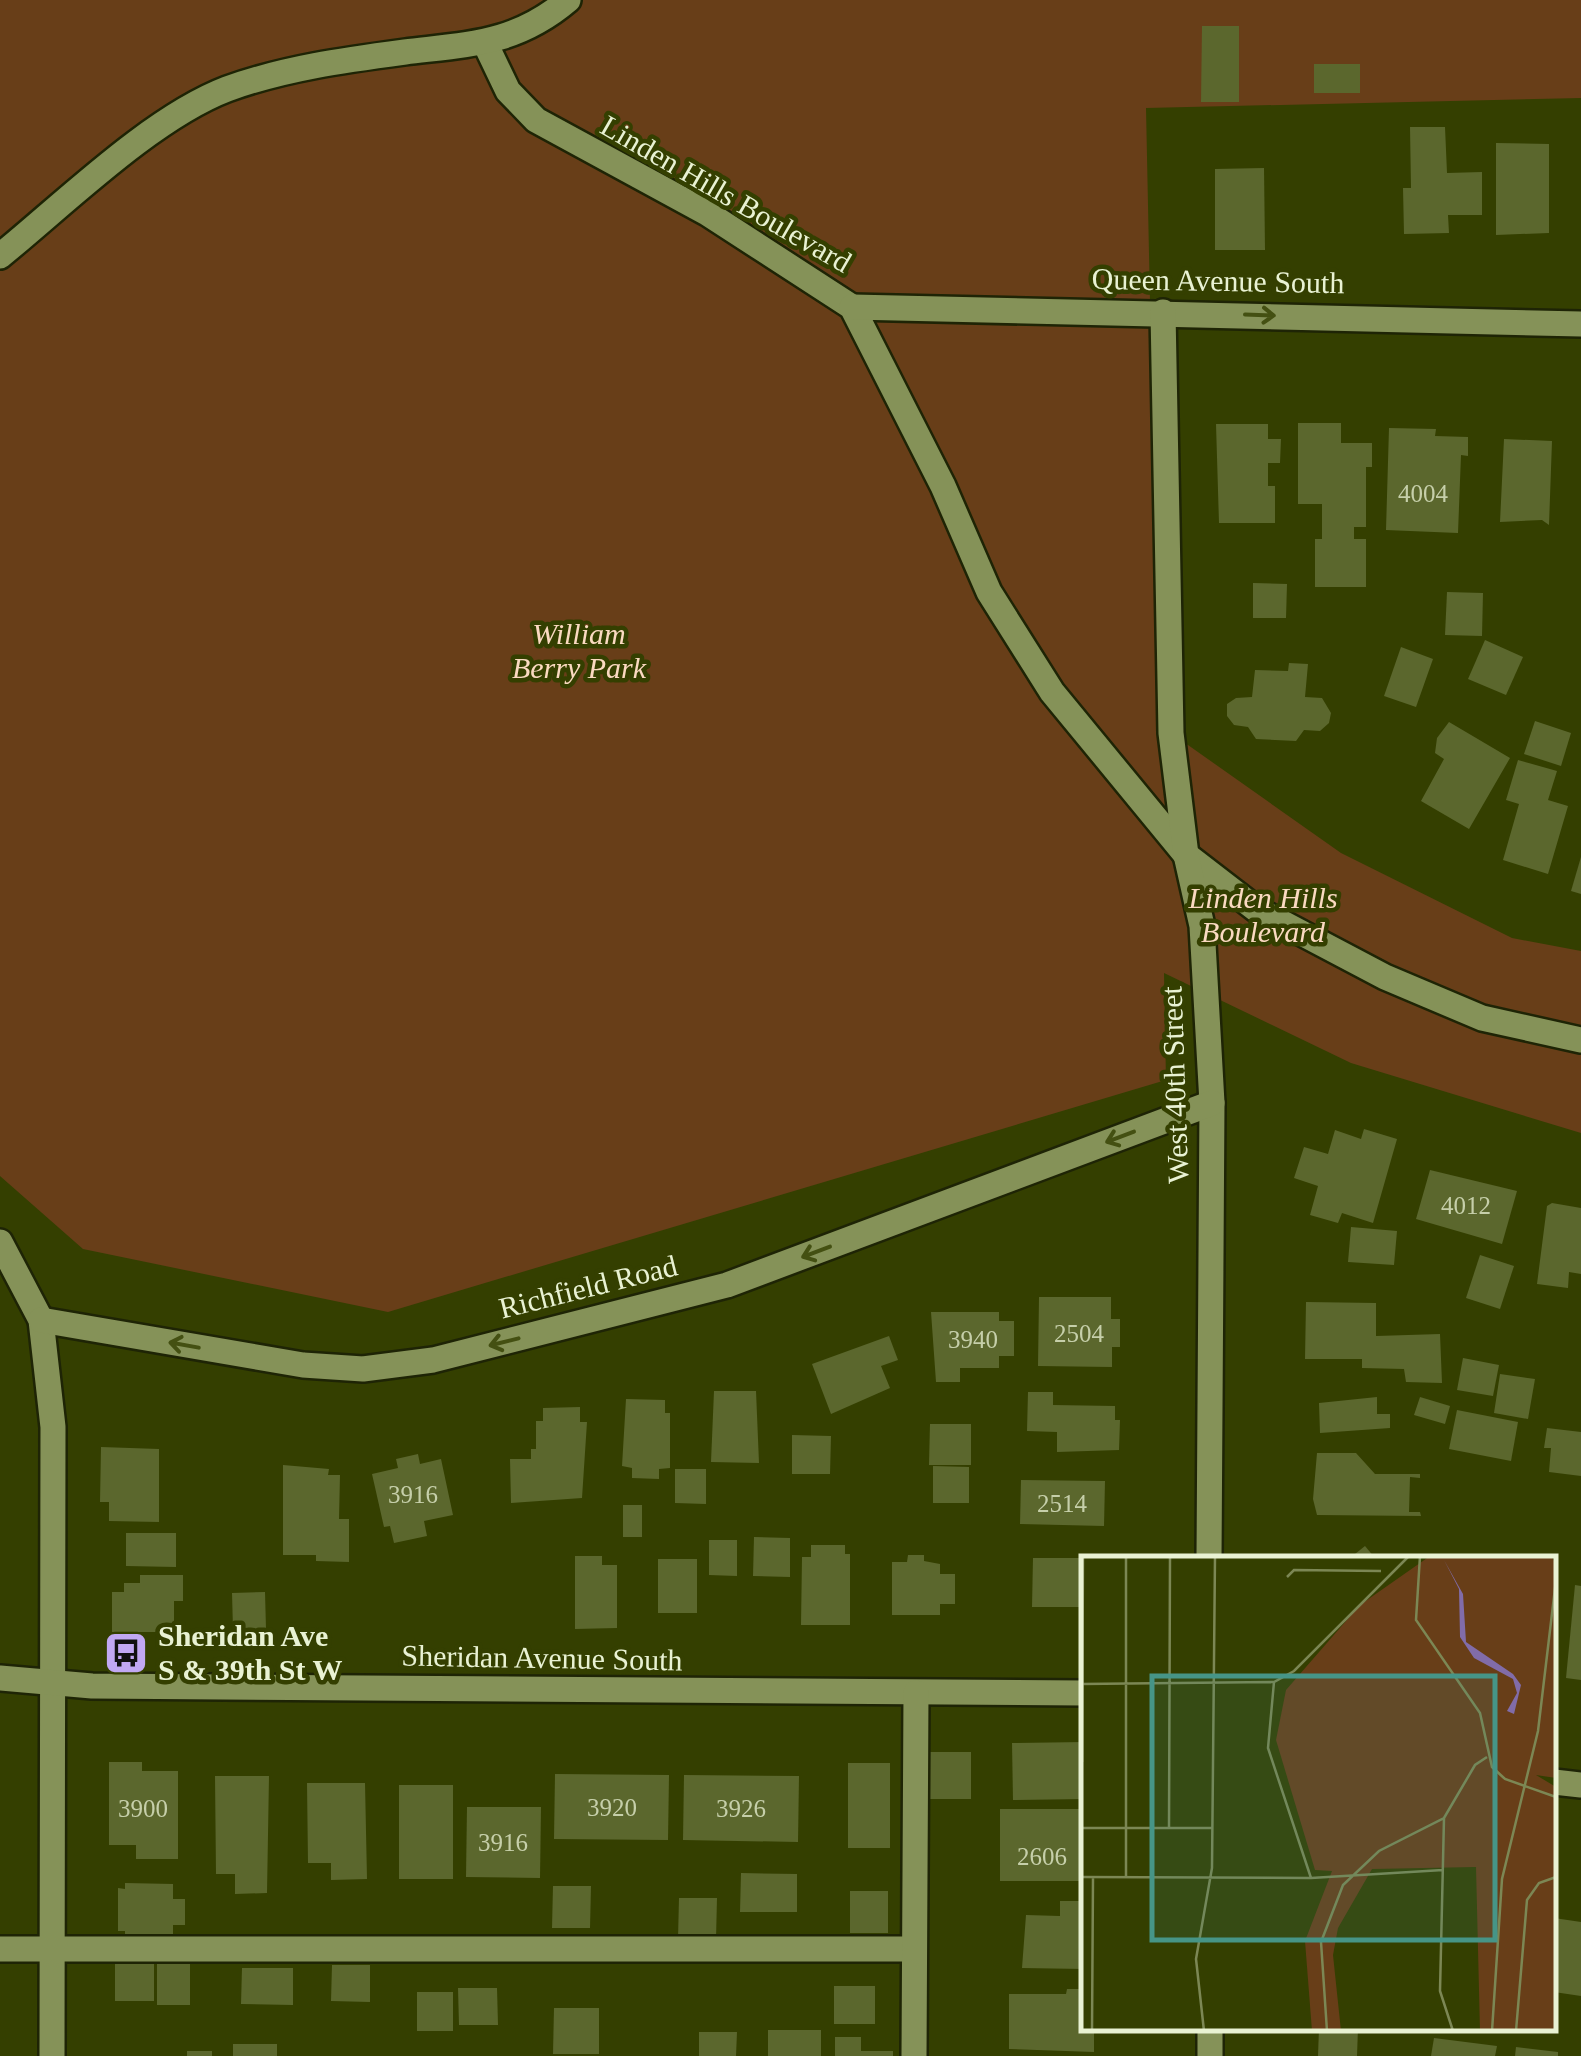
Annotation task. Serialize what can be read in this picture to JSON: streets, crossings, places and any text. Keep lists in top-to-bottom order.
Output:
{
  "streets": {
    "street": [
      "Linden Hills Boulevard",
      "Queen Avenue South",
      "West 40th Street",
      "Richfield Road",
      "Sheridan Avenue South"
    ]
  },
  "crossings": [
    ["Linden Hills Boulevard", "Queen Avenue South"],
    ["Linden Hills Boulevard", "West 40th Street"],
    ["Queen Avenue South", "West 40th Street"],
    ["West 40th Street", "Richfield Road"]
  ],
  "one_way": ["Queen Avenue South", "Richfield Road"],
  "parks": ["William Berry Park", "Linden Hills Boulevard"],
  "places": {
    "bus stop": ["Sheridan Ave S & 39th St W"]
  },
  "house_numbers": [
    "4004",
    "4012",
    "2504",
    "3940",
    "3916",
    "2514",
    "3920",
    "3900",
    "3926",
    "3916",
    "2606"
  ]
}
